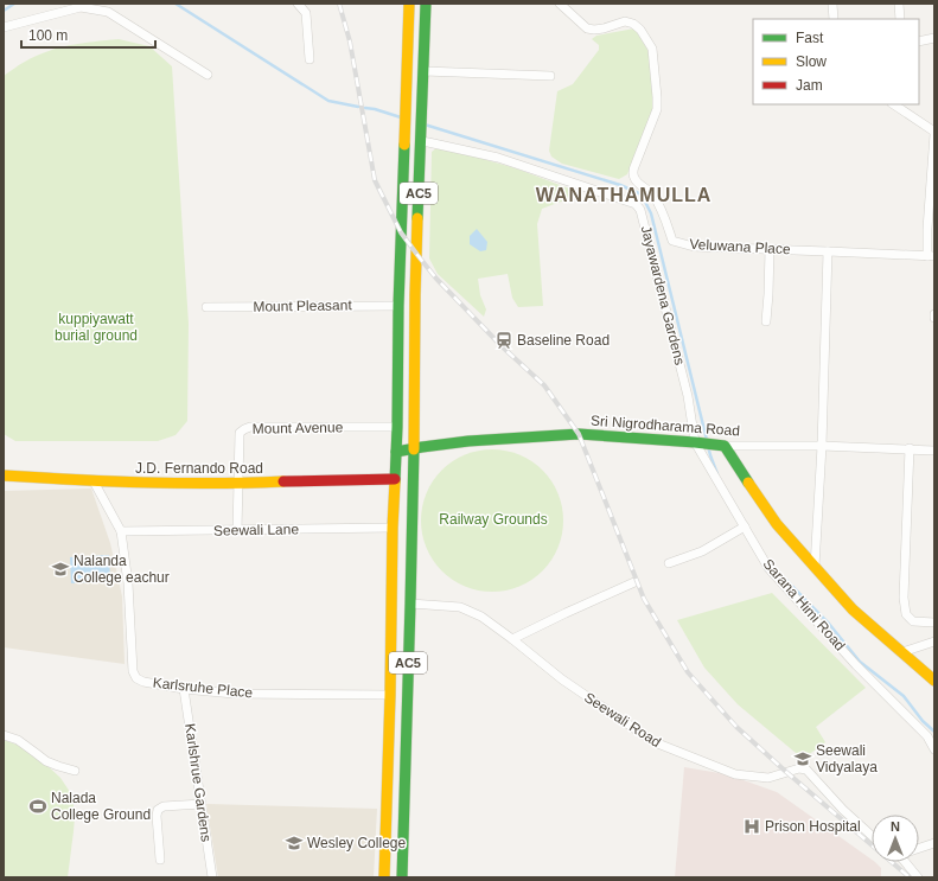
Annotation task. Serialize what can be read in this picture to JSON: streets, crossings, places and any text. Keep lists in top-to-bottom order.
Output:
{
  "streets": {
    "main road": ["AC5", "Sri Nigrodharama Road", "J.D. Fernando Road"],
    "street": [
      "Veluwana Place",
      "Jayawardena Gardens",
      "Mount Pleasant",
      "Mount Avenue",
      "Seewali Lane",
      "Sarana Himi Road",
      "Karlsruhe Place",
      "Seewali Road",
      "Karlshrue Gardens"
    ]
  },
  "crossings": [
    ["AC5", "Jayawardena Gardens"],
    ["AC5", "Mount Pleasant"],
    ["AC5", "Sri Nigrodharama Road"],
    ["AC5", "Mount Avenue"],
    ["AC5", "J.D. Fernando Road"],
    ["AC5", "Seewali Lane"],
    ["AC5", "Karlsruhe Place"],
    ["AC5", "Seewali Road"],
    ["Jayawardena Gardens", "Sri Nigrodharama Road"],
    ["Jayawardena Gardens", "Sarana Himi Road"],
    ["Sri Nigrodharama Road", "Sarana Himi Road"],
    ["Mount Avenue", "J.D. Fernando Road"],
    ["Mount Avenue", "Seewali Lane"],
    ["J.D. Fernando Road", "Karlsruhe Place"],
    ["Seewali Lane", "Karlsruhe Place"],
    ["Karlsruhe Place", "Karlshrue Gardens"]
  ],
  "districts": ["WANATHAMULLA"],
  "parks": ["kuppiyawatt burial ground", "Railway Grounds"],
  "places": {
    "station": ["Baseline Road"],
    "school or university": ["Nalanda College eachur", "Seewali Vidyalaya", "Wesley College"],
    "sports": ["Nalada College Ground"],
    "hospital": ["Prison Hospital"]
  },
  "legend": ["Fast", "Slow", "Jam"],
  "scale_bar": "100 m",
  "north": "top"
}
